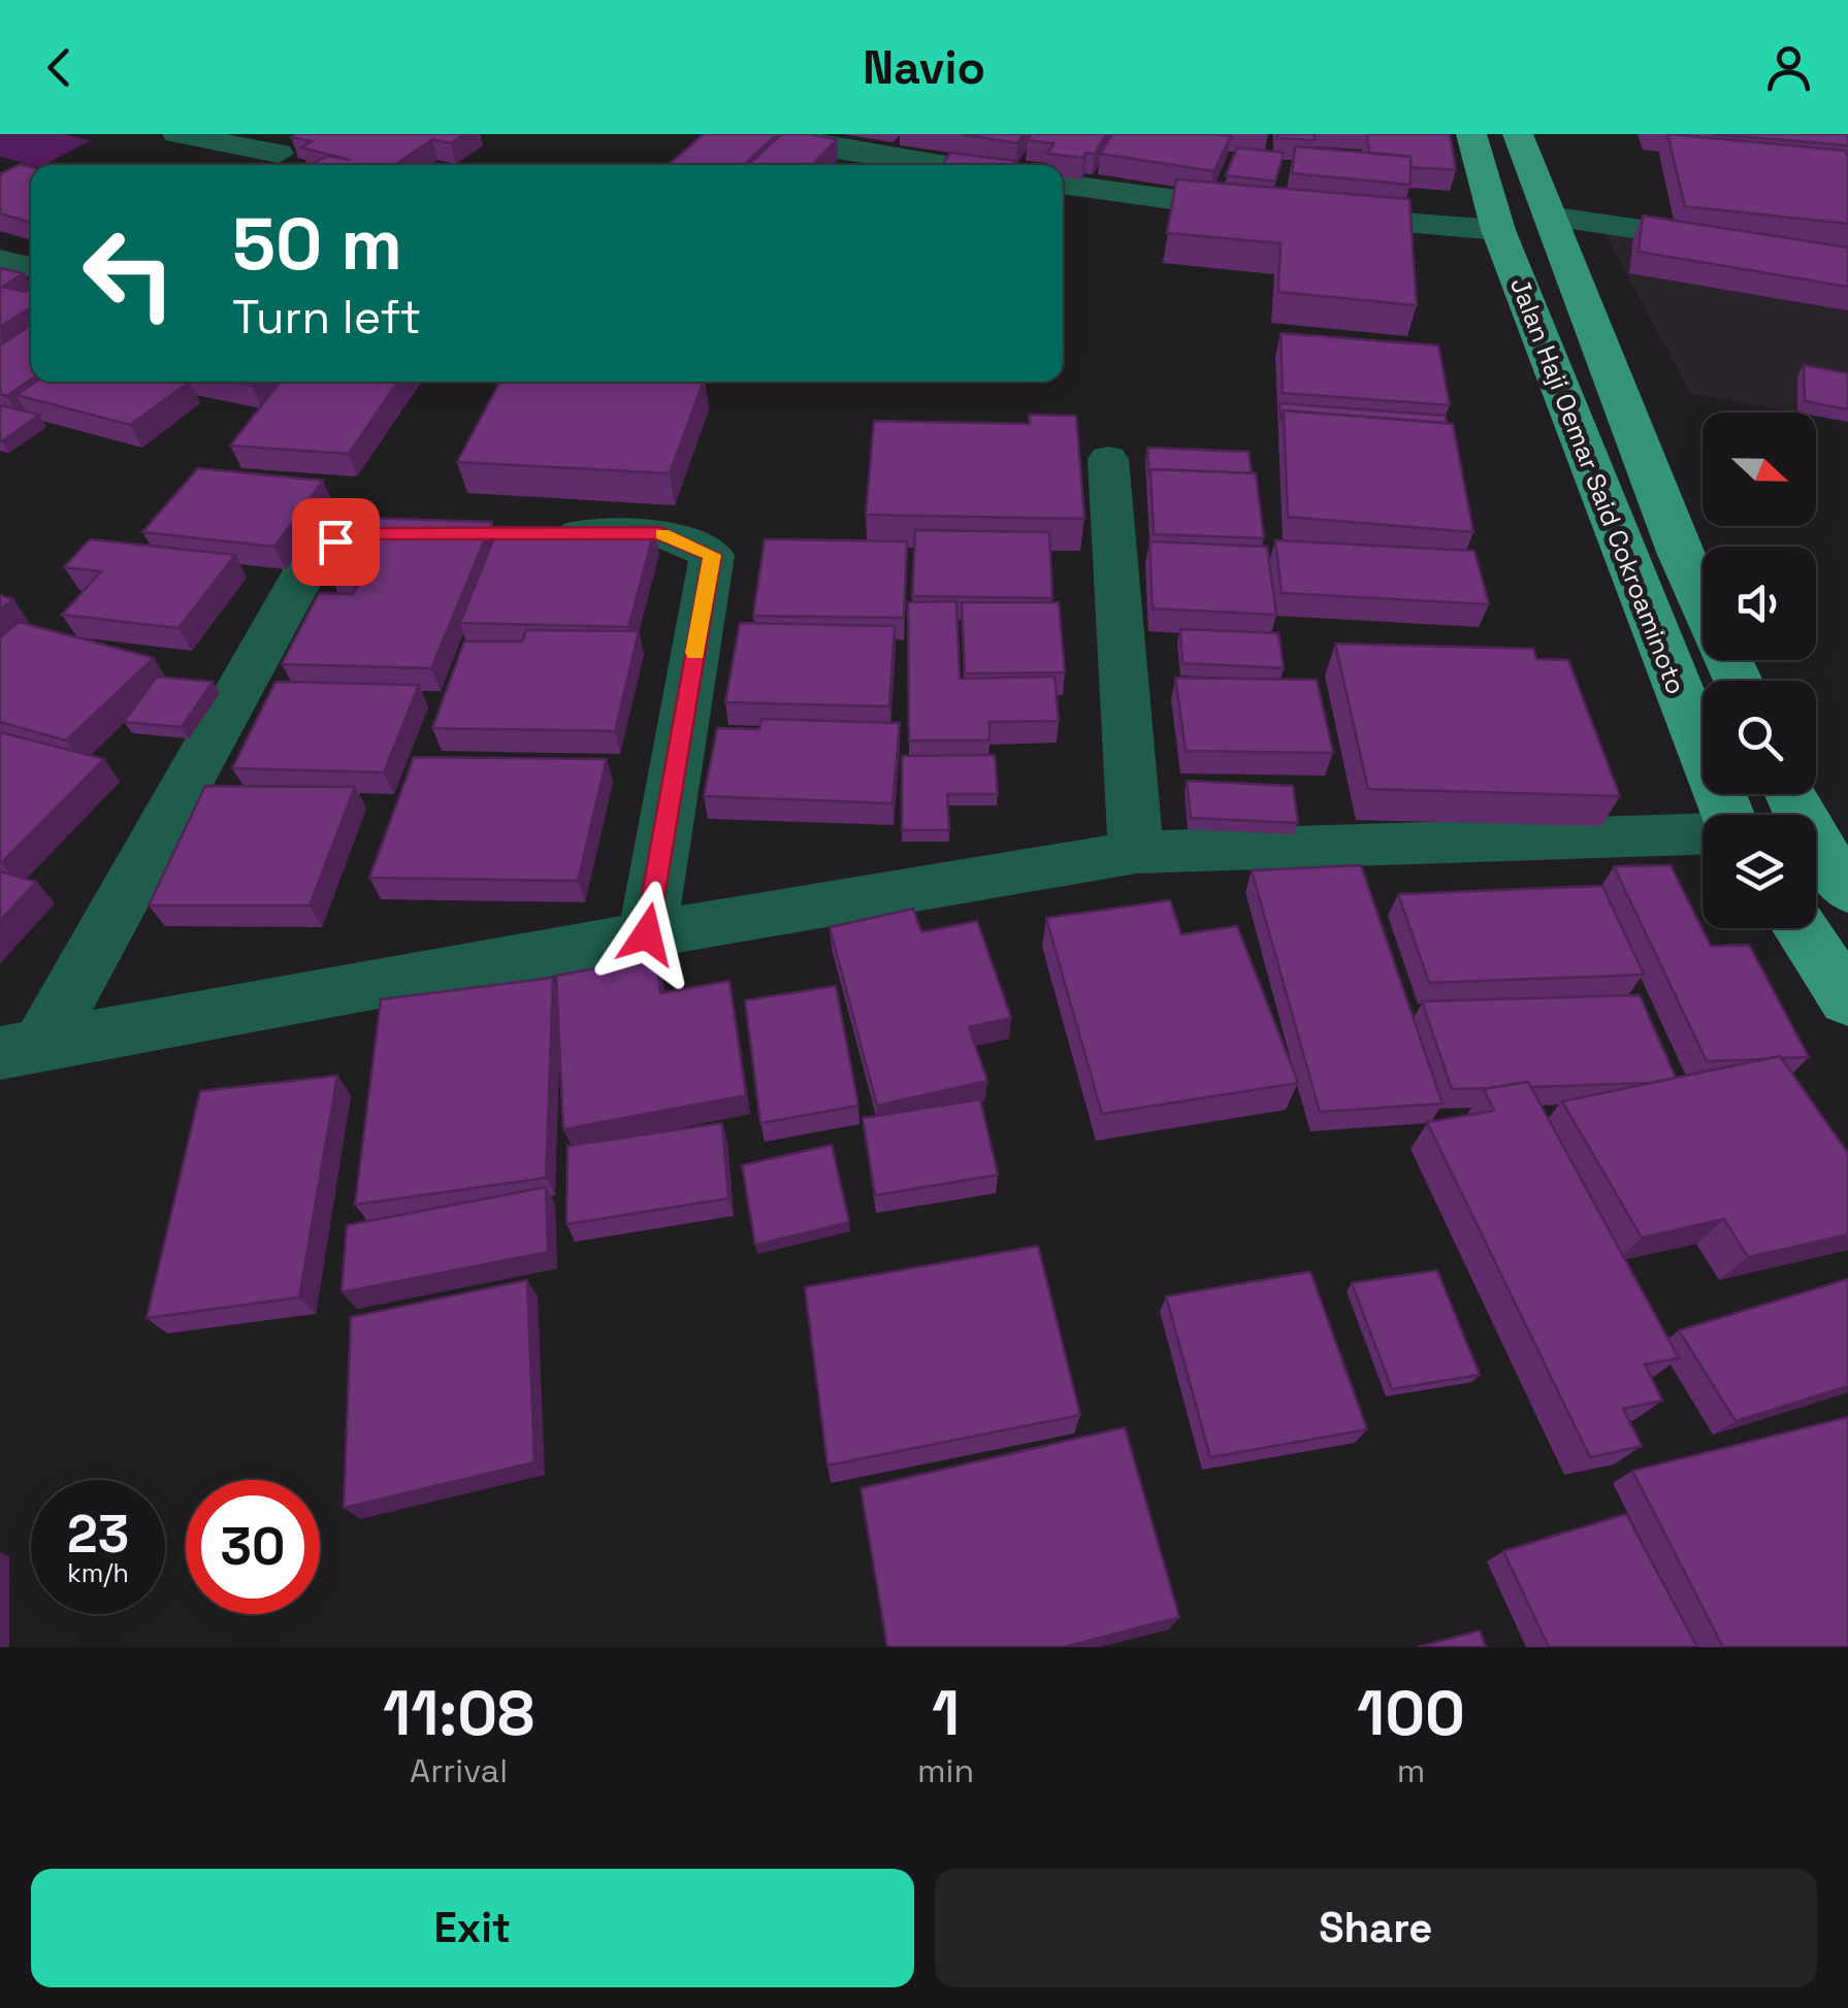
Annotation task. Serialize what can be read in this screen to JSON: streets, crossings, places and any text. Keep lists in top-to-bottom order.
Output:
{
  "streets": {
    "main road": ["Jalan Haji Oemar Said Cokroaminoto"]
  },
  "north": "right",
  "page": {
    "header": "Navio",
    "turn": ["50 m", "Turn left"],
    "speed": "23 km/h",
    "limit": "30",
    "eta": [
      "11:08",
      "Arrival",
      "1",
      "min",
      "100",
      "m"
    ],
    "buttons": ["Exit", "Share"]
  }
}
